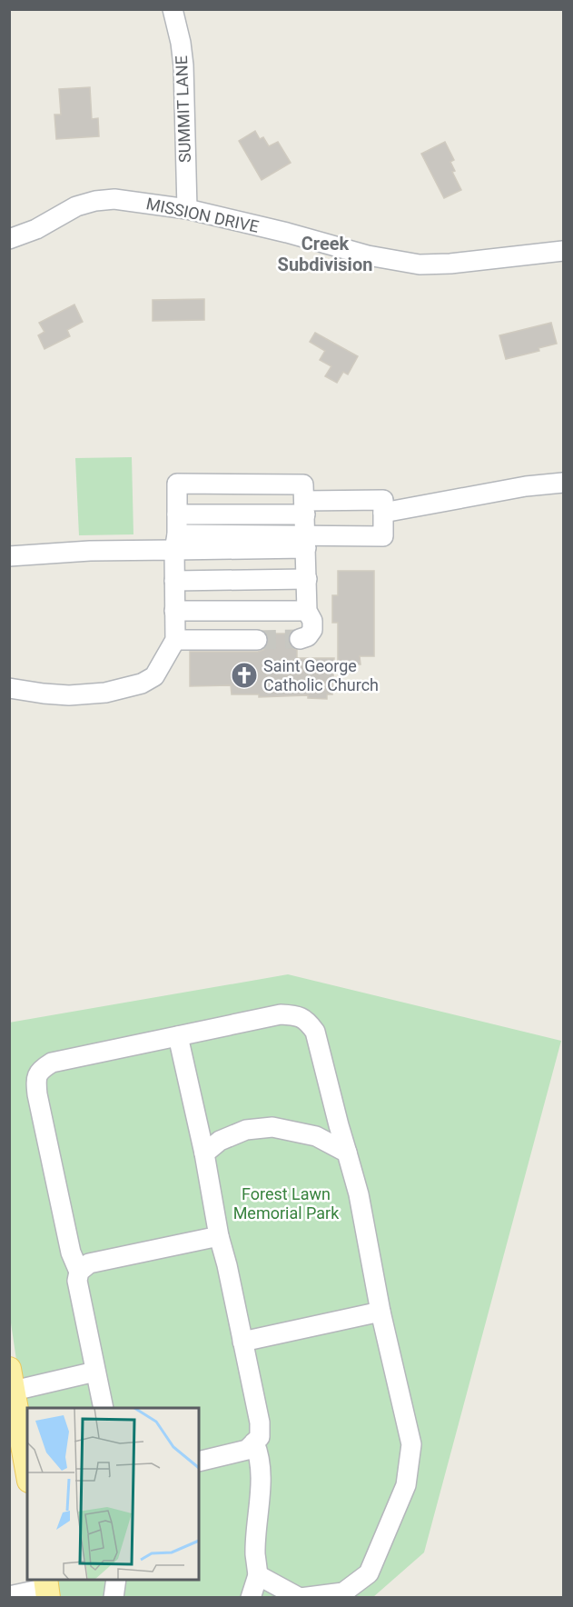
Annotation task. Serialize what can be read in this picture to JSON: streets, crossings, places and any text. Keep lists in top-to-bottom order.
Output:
{
  "streets": {
    "street": ["SUMMIT LANE", "MISSION DRIVE"]
  },
  "crossings": [
    ["SUMMIT LANE", "MISSION DRIVE"]
  ],
  "districts": ["Creek Subdivision"],
  "parks": ["Forest Lawn Memorial Park"],
  "places": {
    "church": ["Saint George Catholic Church"]
  }
}
